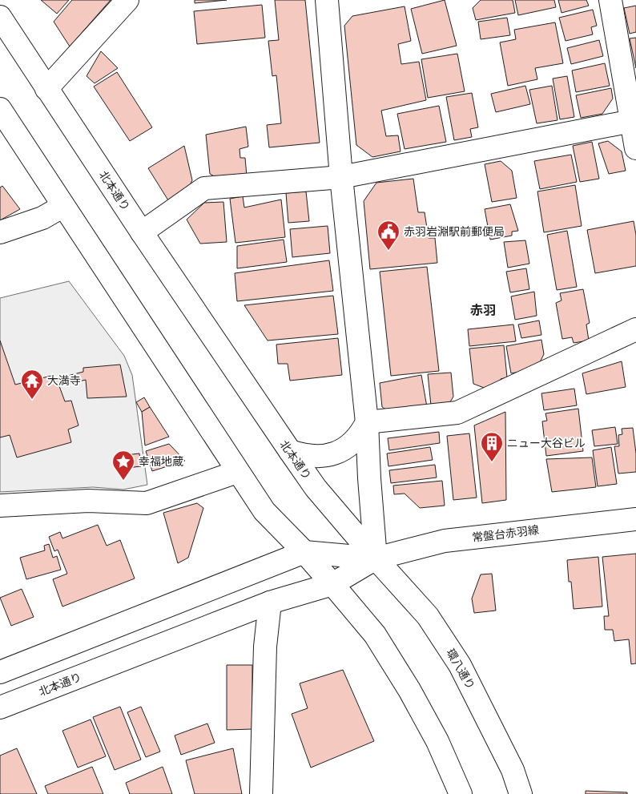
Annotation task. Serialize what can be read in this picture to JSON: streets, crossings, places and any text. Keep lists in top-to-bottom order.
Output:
{
  "streets": {
    "main road": ["北本通り", "常盤台赤羽線", "環八通り"]
  },
  "crossings": [
    ["北本通り", "常盤台赤羽線"],
    ["北本通り", "環八通り"],
    ["常盤台赤羽線", "環八通り"]
  ],
  "districts": ["赤羽"],
  "places": {
    "public building": ["赤羽岩淵駅前郵便局"],
    "temple": ["大満寺"],
    "building": ["ニュー大谷ビル"],
    "place": ["幸福地蔵"]
  }
}
